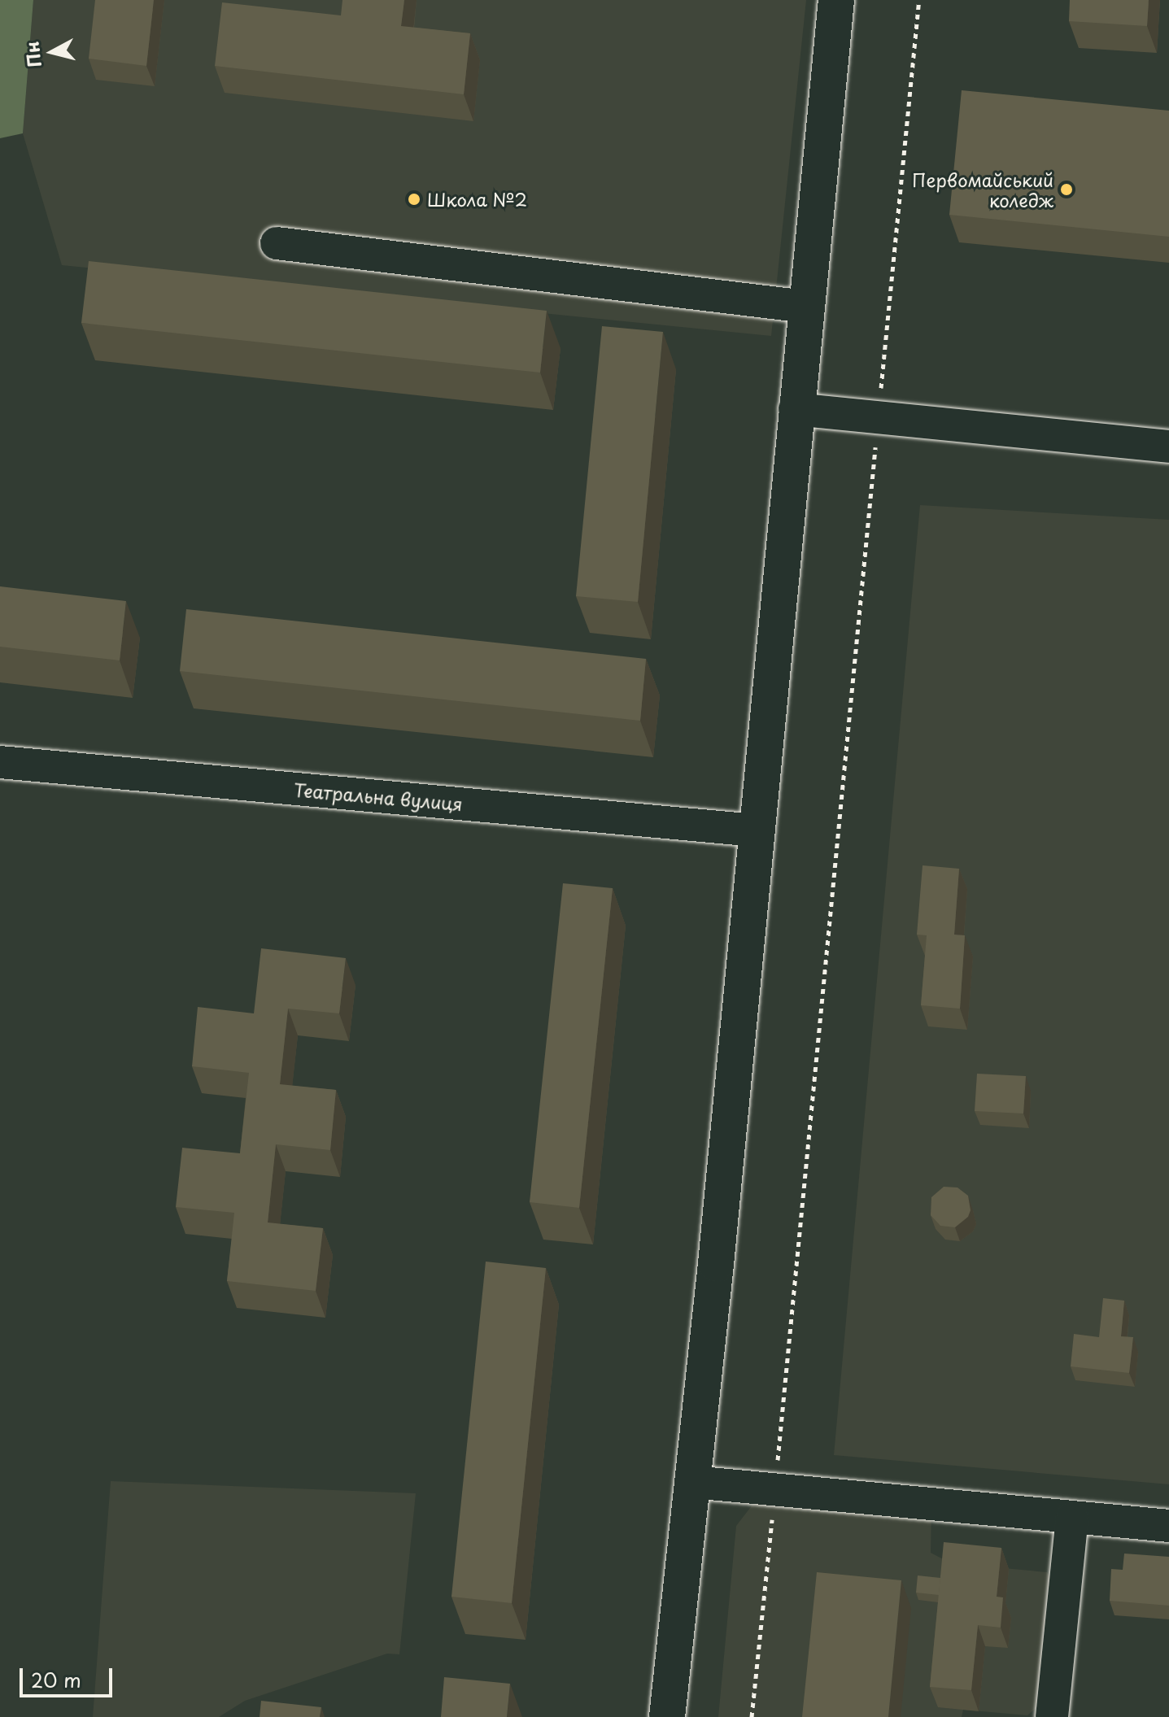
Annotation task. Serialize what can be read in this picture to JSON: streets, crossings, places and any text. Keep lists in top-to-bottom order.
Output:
{
  "streets": {
    "street": ["Театральна вулиця"]
  },
  "places": ["Первомайський коледж", "Школа №2"],
  "scale_bar": "20 m",
  "north": "left"
}
